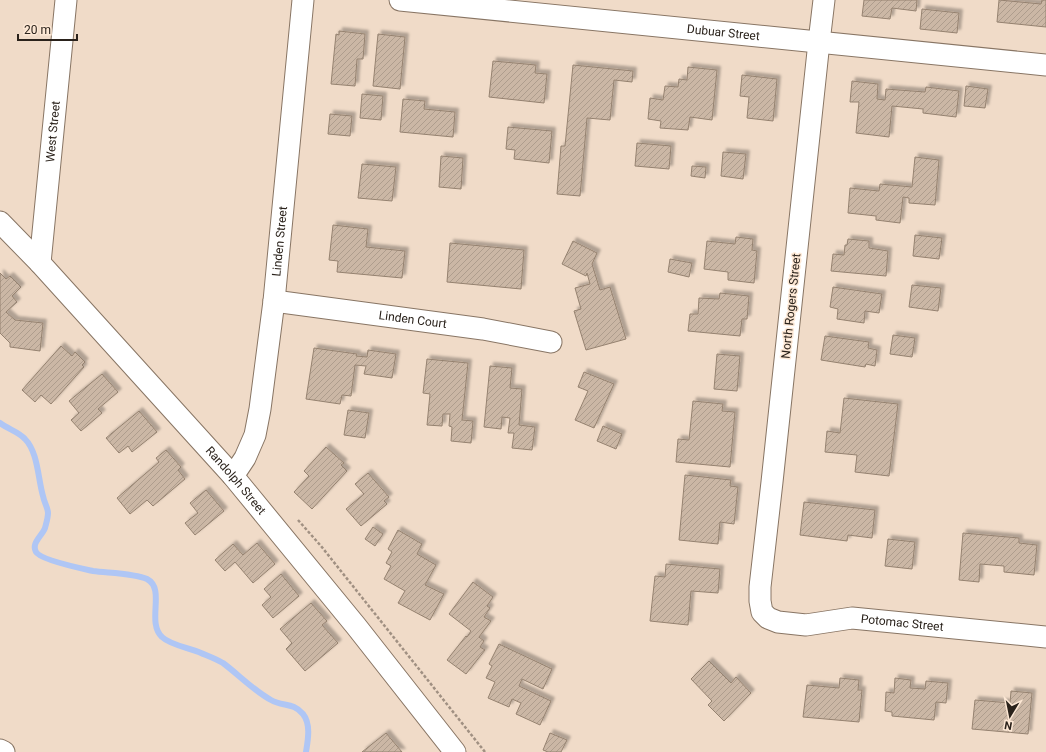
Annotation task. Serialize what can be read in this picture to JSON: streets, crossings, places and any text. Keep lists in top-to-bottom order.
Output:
{
  "streets": {
    "street": [
      "Dubuar Street",
      "West Street",
      "Linden Street",
      "North Rogers Street",
      "Linden Court",
      "Randolph Street",
      "Potomac Street"
    ]
  },
  "crossings": [
    ["Dubuar Street", "North Rogers Street"],
    ["West Street", "Randolph Street"],
    ["Linden Street", "Linden Court"],
    ["Linden Street", "Randolph Street"],
    ["North Rogers Street", "Potomac Street"]
  ],
  "scale_bar": "20 m",
  "north": "bottom"
}
